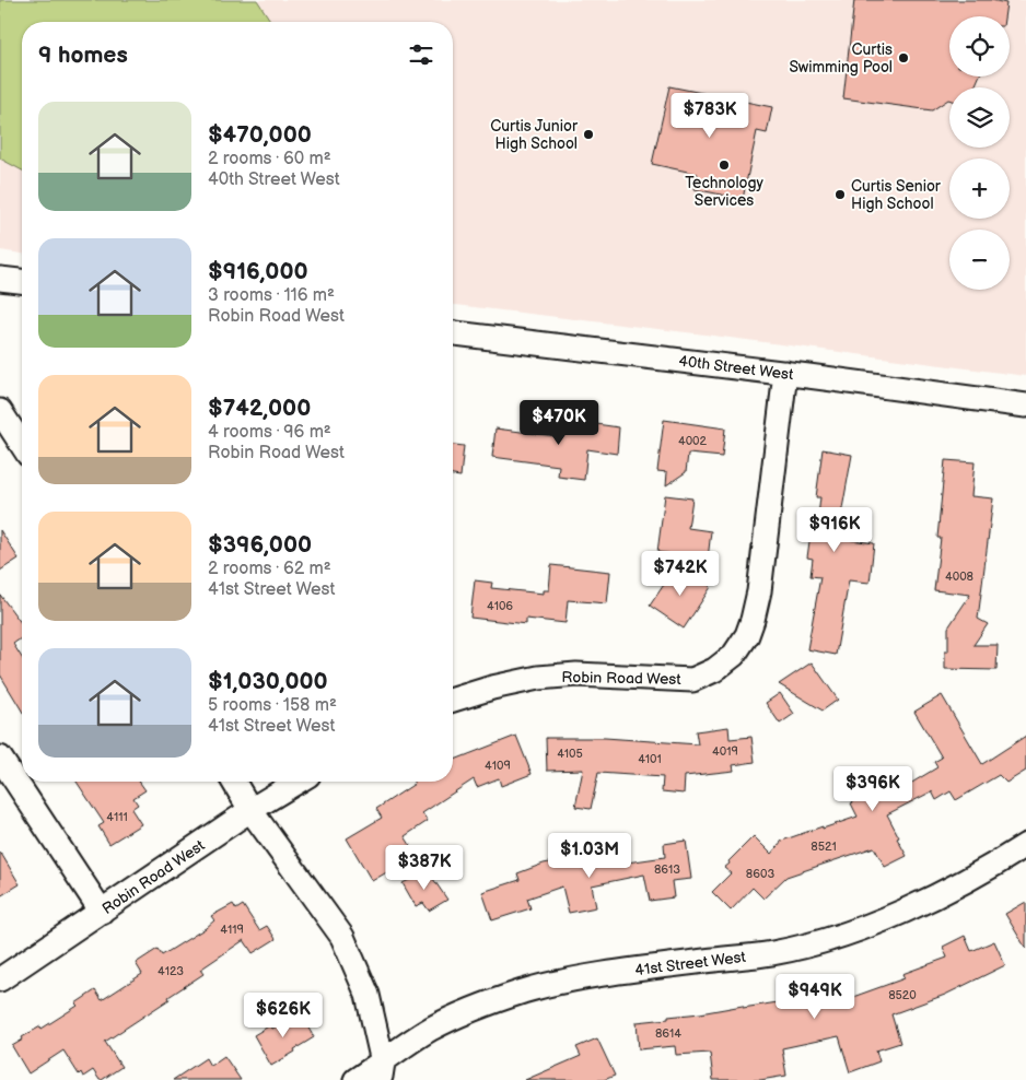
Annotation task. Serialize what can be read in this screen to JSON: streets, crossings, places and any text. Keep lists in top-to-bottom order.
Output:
{
  "streets": {
    "street": ["40th Street West", "Robin Road West", "41st Street West"]
  },
  "crossings": [
    ["40th Street West", "Robin Road West"]
  ],
  "places": [
    "Curtis Swimming Pool",
    "Curtis Junior High School",
    "Technology Services",
    "Curtis Senior High School"
  ],
  "house_numbers": [
    "4002",
    "4008",
    "4106",
    "4019",
    "4105",
    "4101",
    "4109",
    "4111",
    "8521",
    "8613",
    "8603",
    "4119",
    "4123",
    "8520",
    "8614"
  ],
  "page": {
    "map_buttons": ["+", "−"],
    "heading": "9 homes",
    "list": [
      {
        "name": "$470,000",
        "note": "2 rooms · 60 m² · 40th Street West"
      },
      {
        "name": "$916,000",
        "note": "3 rooms · 116 m² · Robin Road West"
      },
      {
        "name": "$742,000",
        "note": "4 rooms · 96 m² · Robin Road West"
      },
      {
        "name": "$396,000",
        "note": "2 rooms · 62 m² · 41st Street West"
      },
      {
        "name": "$1,030,000",
        "note": "5 rooms · 158 m² · 41st Street West"
      }
    ],
    "price": [
      "$783K",
      "$470K",
      "$916K",
      "$742K",
      "$396K",
      "$1.03M",
      "$387K",
      "$949K",
      "$626K"
    ]
  }
}
